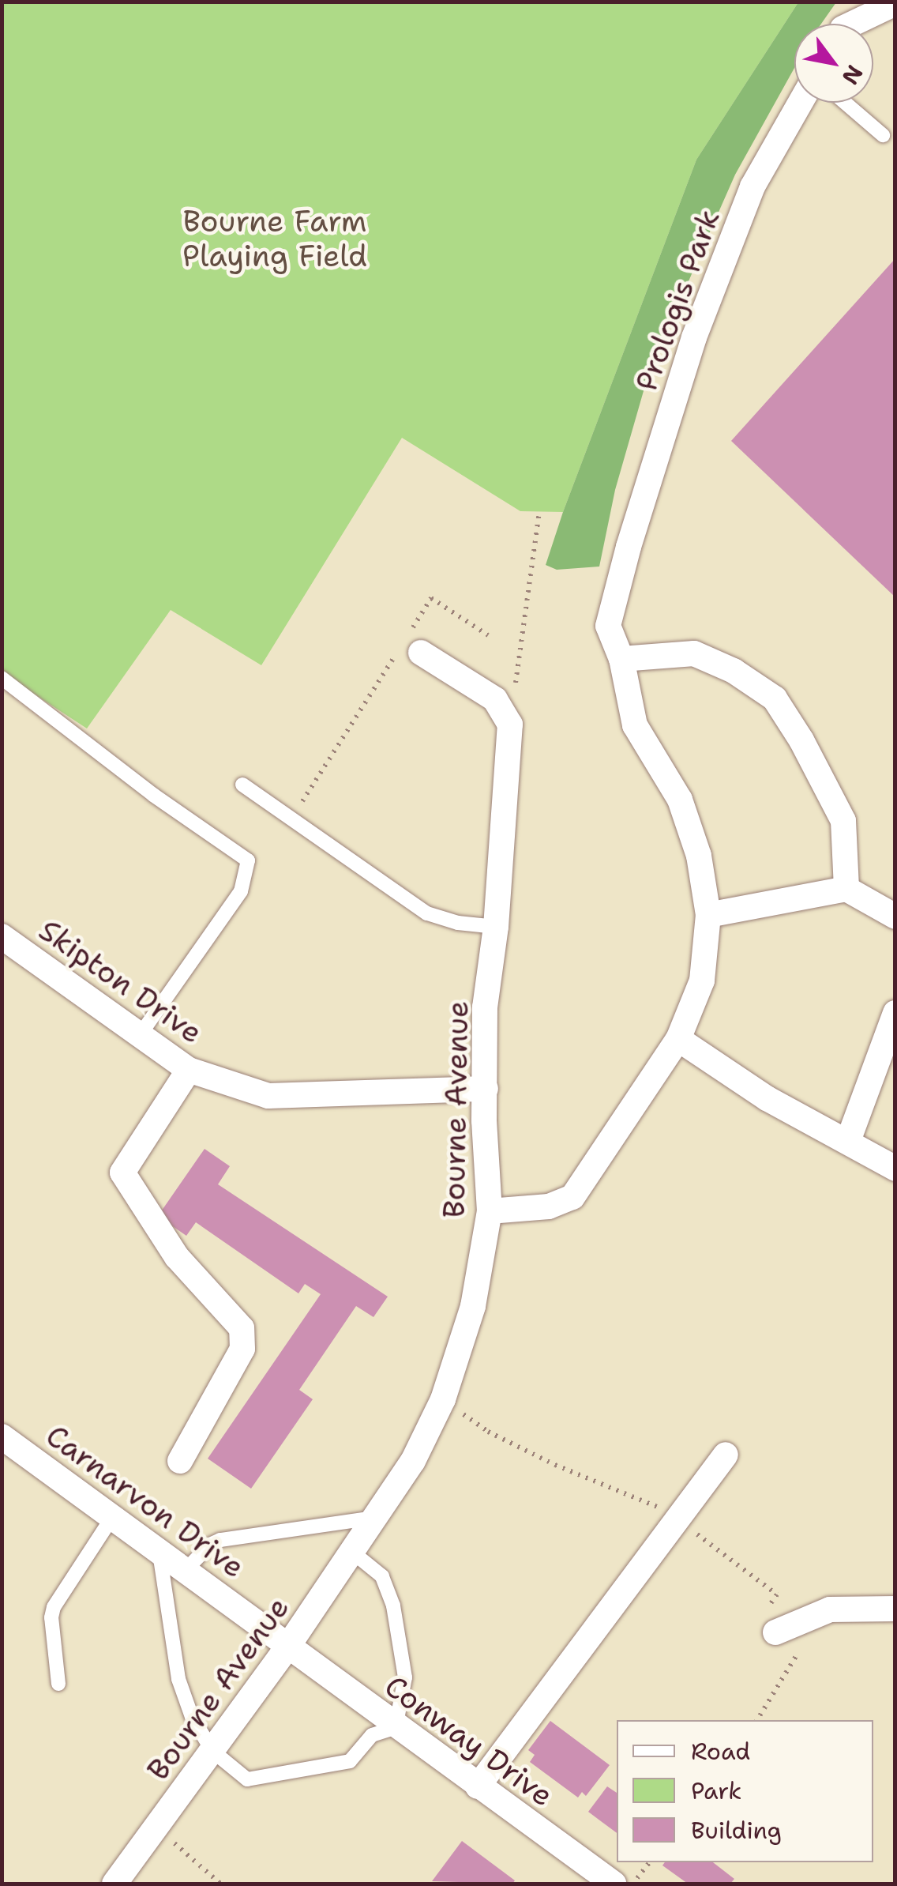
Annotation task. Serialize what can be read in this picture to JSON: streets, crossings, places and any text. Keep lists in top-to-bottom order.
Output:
{
  "streets": {
    "street": [
      "Prologis Park",
      "Skipton Drive",
      "Bourne Avenue",
      "Carnarvon Drive",
      "Conway Drive"
    ]
  },
  "crossings": [
    ["Prologis Park", "Bourne Avenue"],
    ["Skipton Drive", "Bourne Avenue"],
    ["Bourne Avenue", "Carnarvon Drive"],
    ["Bourne Avenue", "Conway Drive"],
    ["Carnarvon Drive", "Conway Drive"]
  ],
  "parks": ["Bourne Farm Playing Field"],
  "legend": ["Road", "Park", "Building"],
  "north": "bottom right"
}
